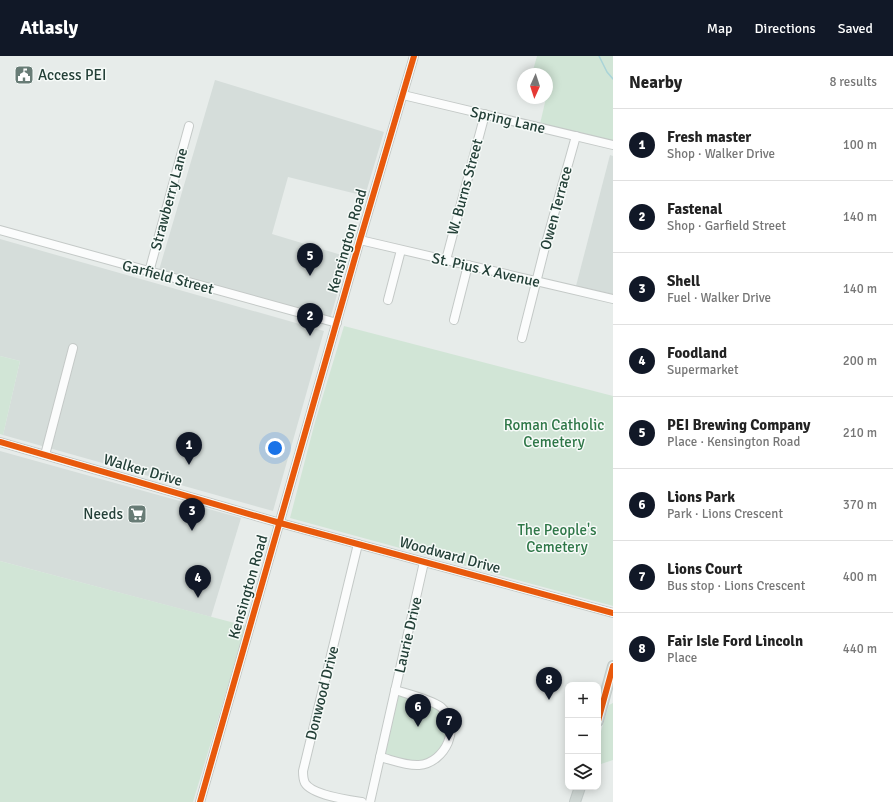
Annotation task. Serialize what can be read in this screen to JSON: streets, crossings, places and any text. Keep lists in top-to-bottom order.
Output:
{
  "streets": {
    "street": [
      "Spring Lane",
      "W. Burns Street",
      "Strawberry Lane",
      "Owen Terrace",
      "Kensington Road",
      "St. Pius X Avenue",
      "Garfield Street",
      "Walker Drive",
      "Woodward Drive",
      "Laurie Drive",
      "Donwood Drive"
    ]
  },
  "crossings": [
    ["Spring Lane", "W. Burns Street"],
    ["Spring Lane", "Owen Terrace"],
    ["Spring Lane", "Kensington Road"],
    ["W. Burns Street", "St. Pius X Avenue"],
    ["Strawberry Lane", "Garfield Street"],
    ["Owen Terrace", "St. Pius X Avenue"],
    ["Kensington Road", "St. Pius X Avenue"],
    ["Kensington Road", "Garfield Street"],
    ["Kensington Road", "Walker Drive"],
    ["Kensington Road", "Woodward Drive"],
    ["Walker Drive", "Woodward Drive"],
    ["Woodward Drive", "Laurie Drive"],
    ["Woodward Drive", "Donwood Drive"]
  ],
  "parks": ["Roman Catholic Cemetery", "The People's Cemetery"],
  "places": {
    "public building": ["Access PEI"],
    "supermarket": ["Needs"]
  },
  "north": "bottom",
  "page": {
    "header": "Atlasly",
    "nav": ["Map", "Directions", "Saved"],
    "heading": ["Nearby", "8 results"],
    "list": [
      {
        "mark": "1",
        "name": "Fresh master",
        "note": "Shop · Walker Drive",
        "value": "100 m"
      },
      {
        "mark": "2",
        "name": "Fastenal",
        "note": "Shop · Garfield Street",
        "value": "140 m"
      },
      {
        "mark": "3",
        "name": "Shell",
        "note": "Fuel · Walker Drive",
        "value": "140 m"
      },
      {
        "mark": "4",
        "name": "Foodland",
        "note": "Supermarket",
        "value": "200 m"
      },
      {
        "mark": "5",
        "name": "PEI Brewing Company",
        "note": "Place · Kensington Road",
        "value": "210 m"
      },
      {
        "mark": "6",
        "name": "Lions Park",
        "note": "Park · Lions Crescent",
        "value": "370 m"
      },
      {
        "mark": "7",
        "name": "Lions Court",
        "note": "Bus stop · Lions Crescent",
        "value": "400 m"
      },
      {
        "mark": "8",
        "name": "Fair Isle Ford Lincoln",
        "note": "Place",
        "value": "440 m"
      }
    ],
    "pins": [
      "5",
      "2",
      "1",
      "3",
      "4",
      "8",
      "6",
      "7"
    ],
    "map_buttons": ["+", "−"]
  }
}
